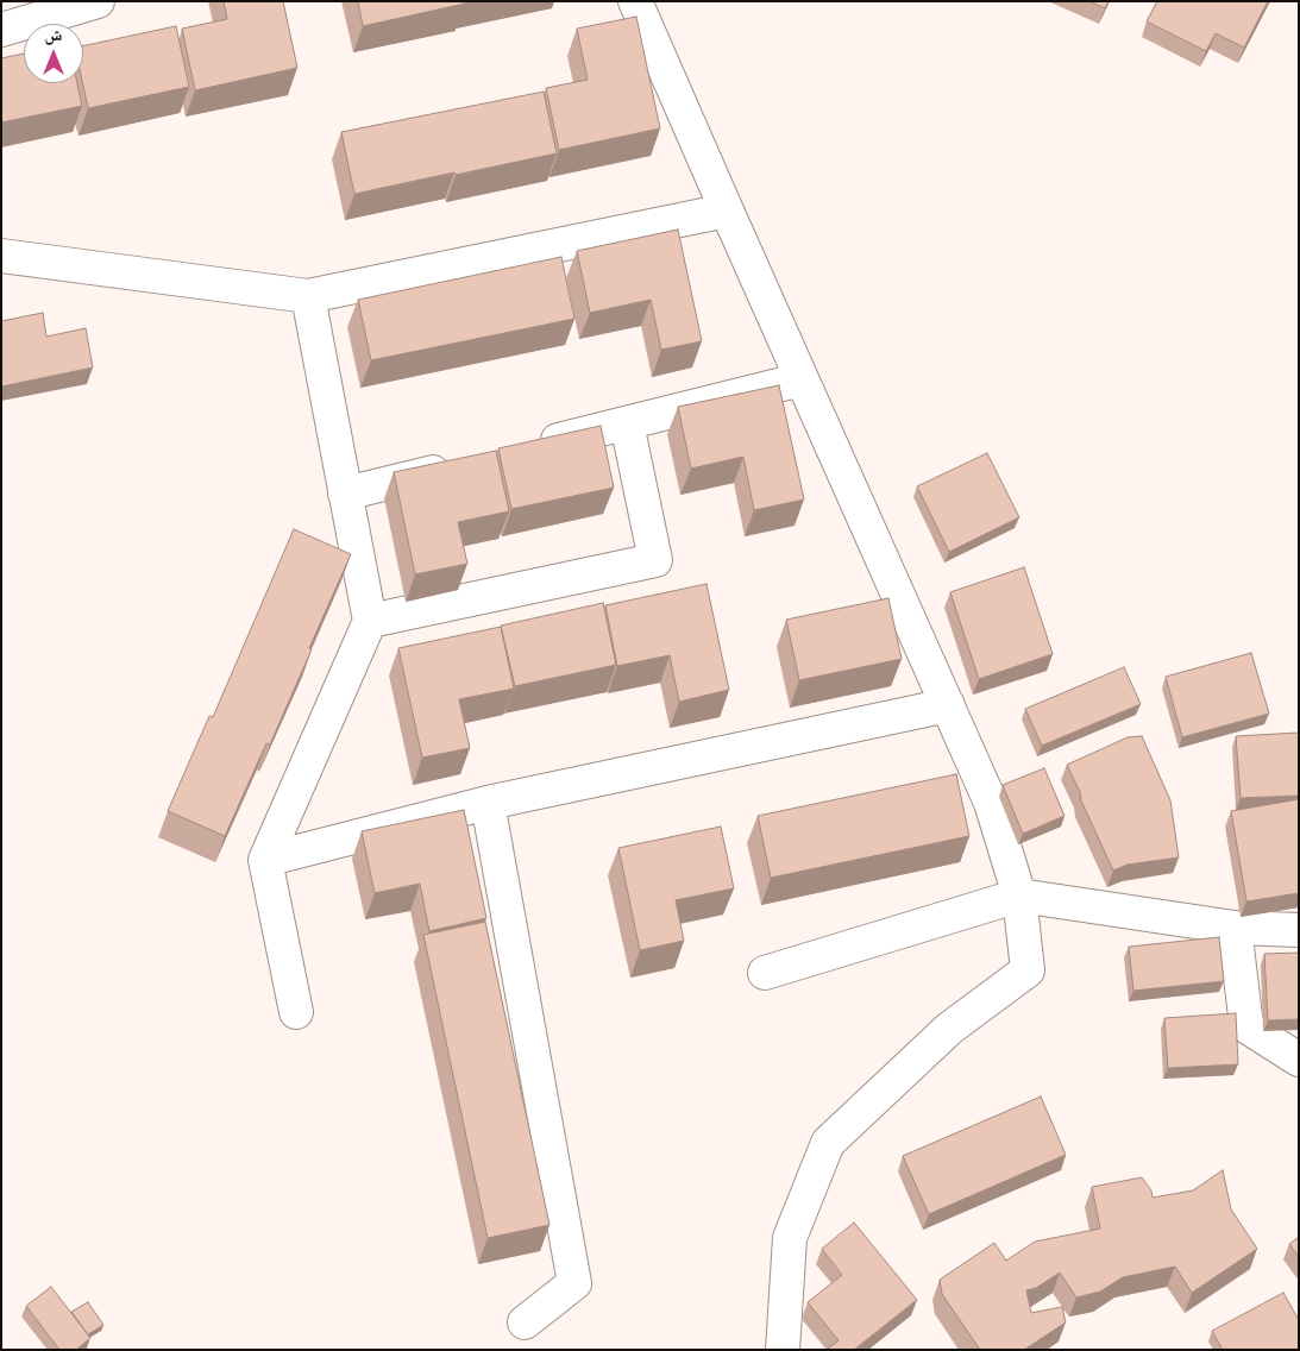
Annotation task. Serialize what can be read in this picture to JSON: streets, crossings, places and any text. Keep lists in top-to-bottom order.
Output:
{
  "north": "top"
}
